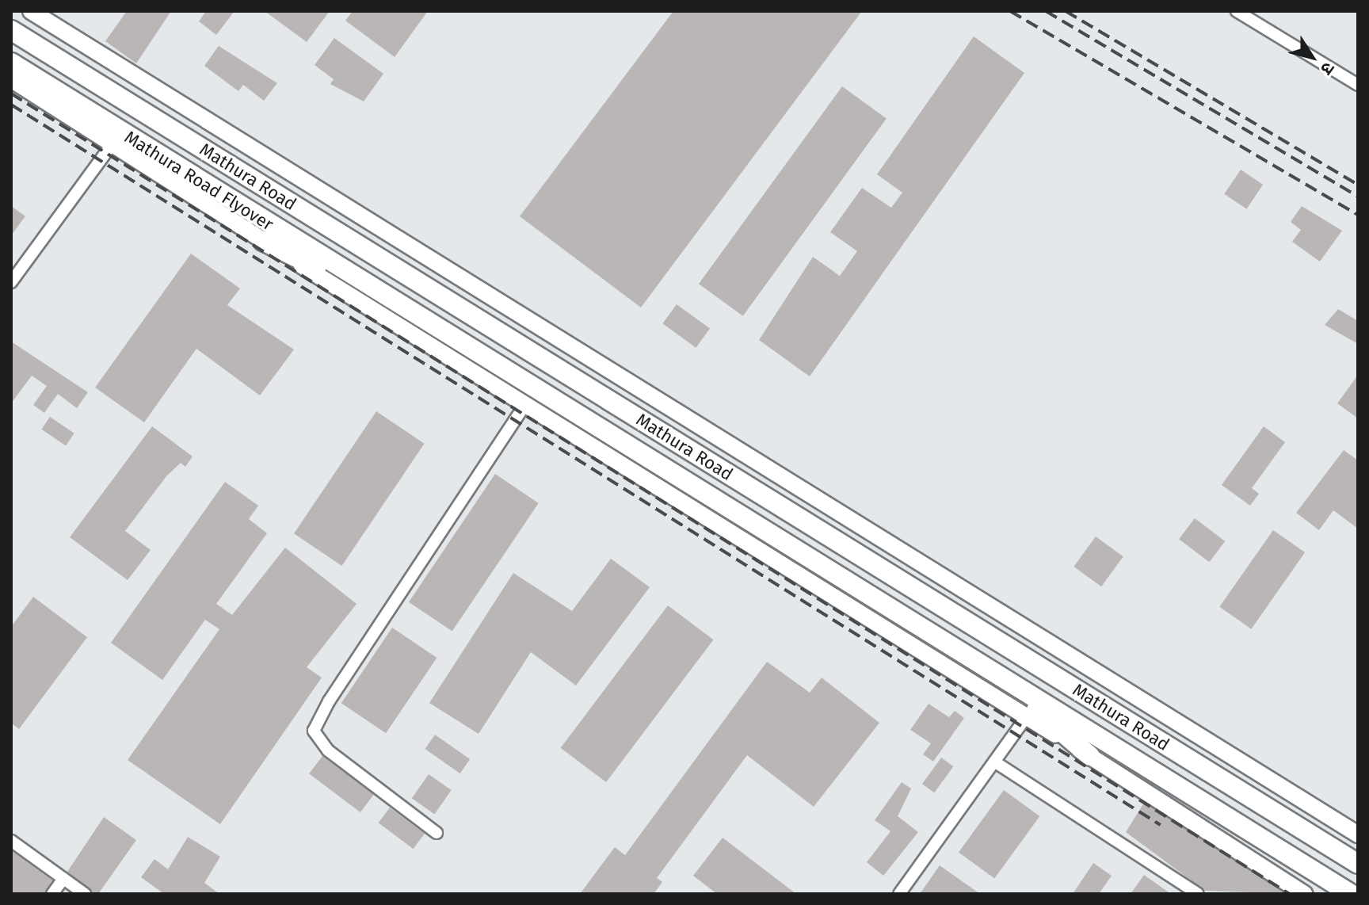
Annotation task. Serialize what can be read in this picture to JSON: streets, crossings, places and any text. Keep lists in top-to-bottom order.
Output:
{
  "streets": {
    "highway": ["Mathura Road", "Mathura Road Flyover"]
  },
  "crossings": [
    ["Mathura Road", "Mathura Road Flyover"]
  ],
  "north": "bottom right"
}
